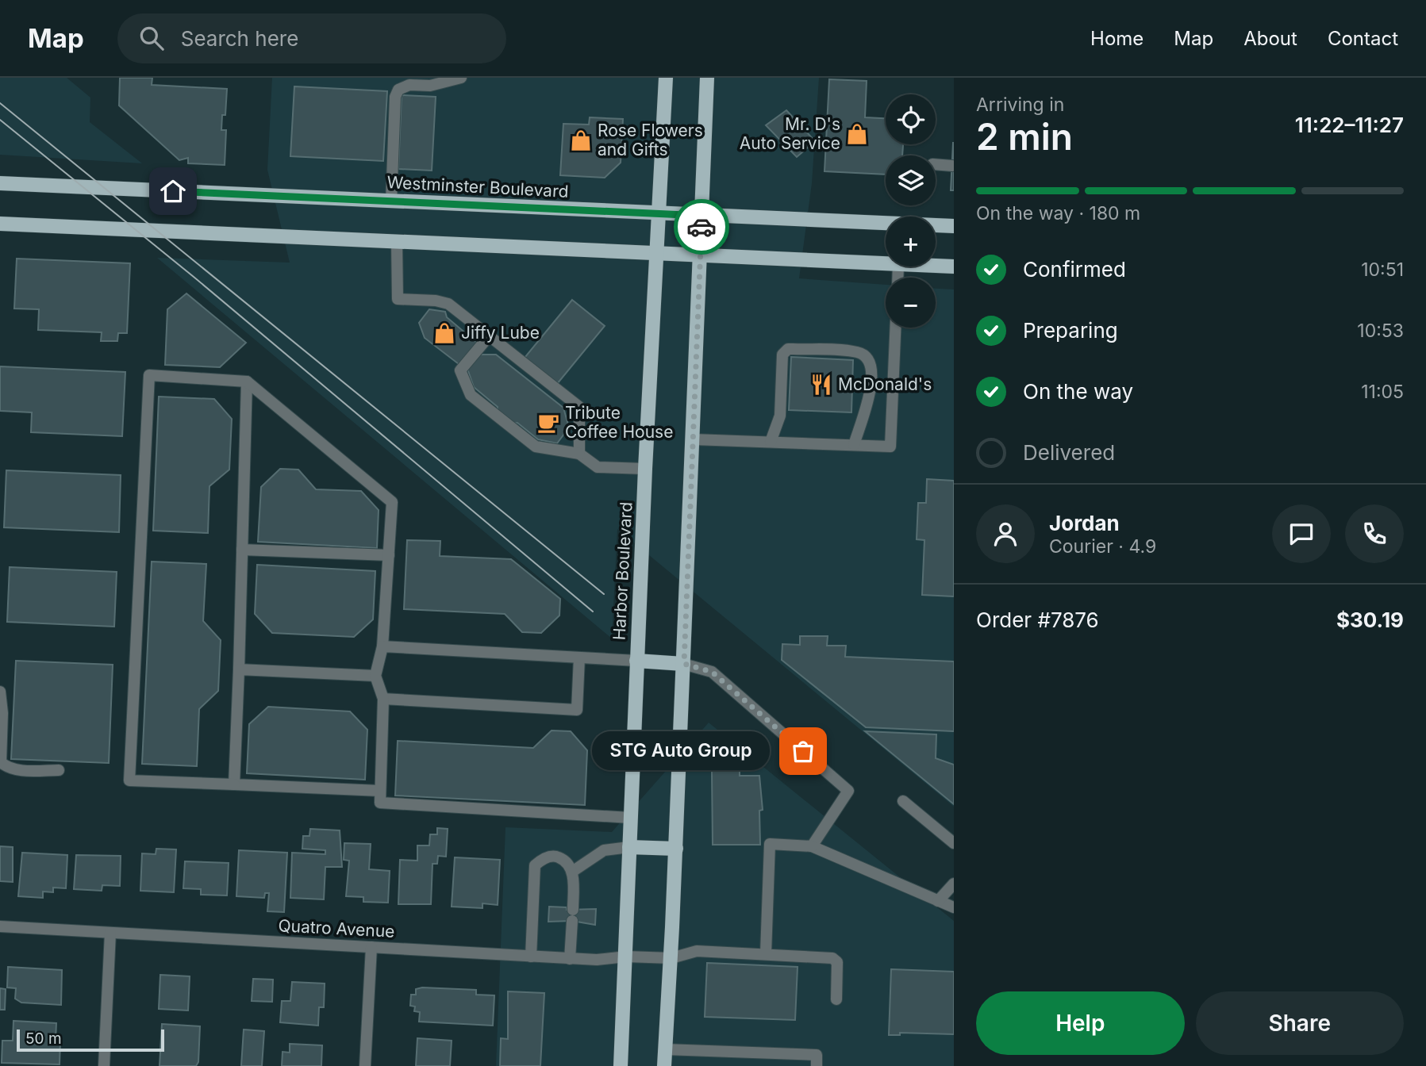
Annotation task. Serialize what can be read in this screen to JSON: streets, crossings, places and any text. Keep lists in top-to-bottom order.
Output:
{
  "streets": {
    "main road": ["Westminster Boulevard", "Harbor Boulevard"],
    "street": ["Quatro Avenue"]
  },
  "crossings": [
    ["Westminster Boulevard", "Harbor Boulevard"],
    ["Harbor Boulevard", "Quatro Avenue"]
  ],
  "places": {
    "shop": ["Mr. D's Auto Service", "Rose Flowers and Gifts", "Jiffy Lube"],
    "restaurant": ["McDonald's"],
    "cafe": ["Tribute Coffee House"],
    "other": ["STG Auto Group"]
  },
  "scale_bar": "50 m",
  "page": {
    "header": "Map",
    "search": "Search here",
    "nav": [
      "Home",
      "Map",
      "About",
      "Contact"
    ],
    "heading": ["2 min", "Arriving in", "11:22–11:27"],
    "panel": [
      "Jordan",
      "Courier · 4.9",
      "Order #7876",
      "$30.19"
    ],
    "map_buttons": ["+", "−"],
    "bar": "On the way · 180 m",
    "list": [
      ["Confirmed", "10:51"],
      ["Preparing", "10:53"],
      ["On the way", "11:05"],
      "Delivered"
    ],
    "bubble": "STG Auto Group",
    "buttons": ["Help", "Share"],
    "scale": "50 m"
  }
}
